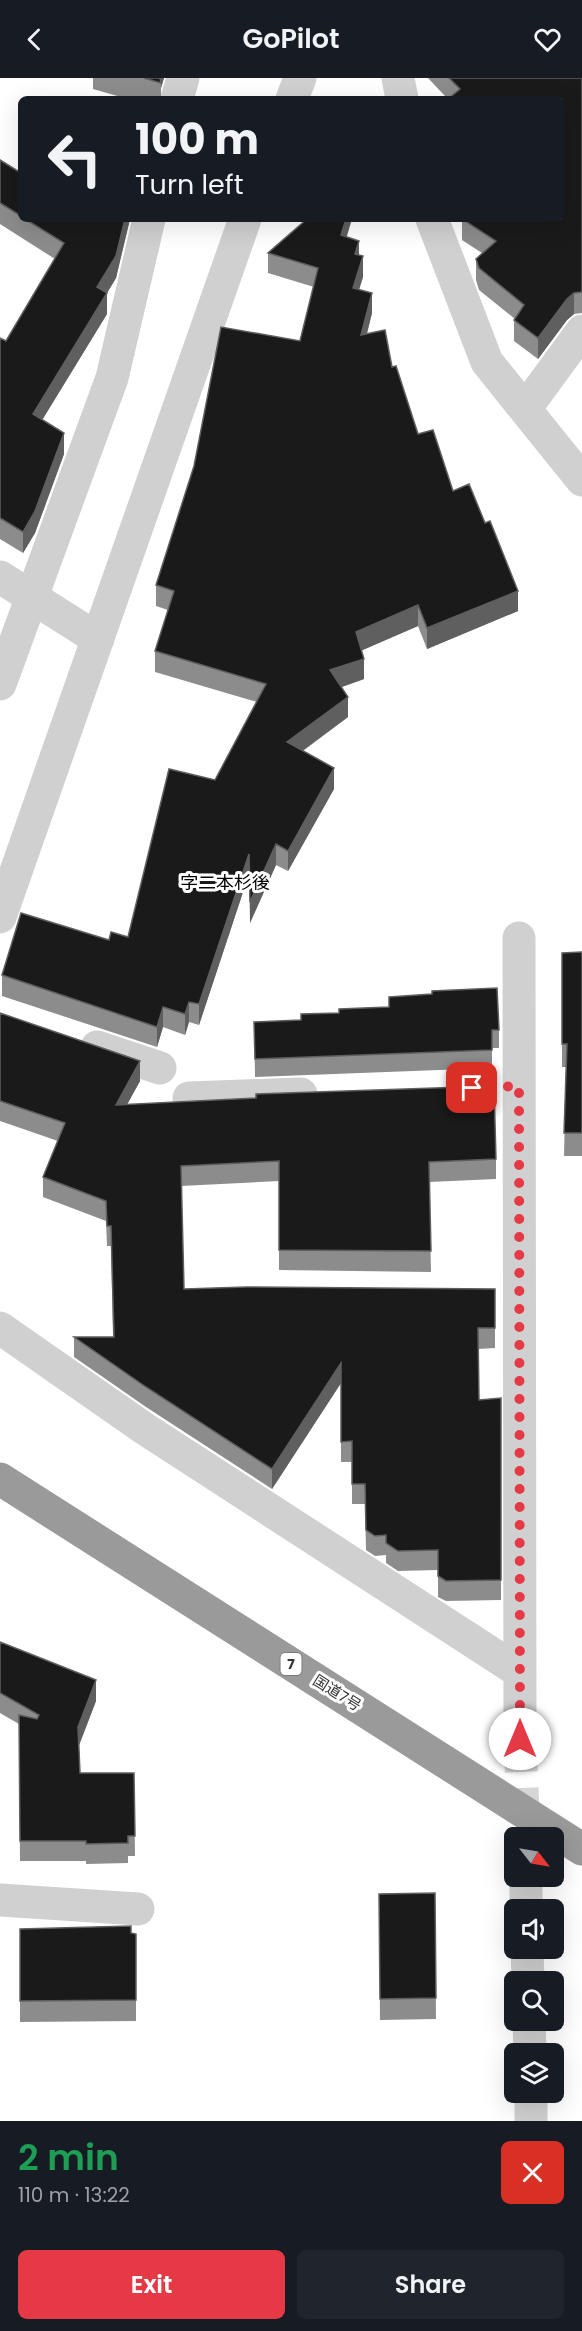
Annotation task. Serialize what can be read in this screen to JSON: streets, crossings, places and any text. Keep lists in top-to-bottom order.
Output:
{
  "streets": {
    "highway": ["7", "国道7号"]
  },
  "districts": ["字二本杉後"],
  "north": "bottom right",
  "page": {
    "header": "GoPilot",
    "turn": ["100 m", "Turn left"],
    "heading": ["2 min", "110 m · 13:22"],
    "buttons": ["Exit", "Share"]
  }
}
